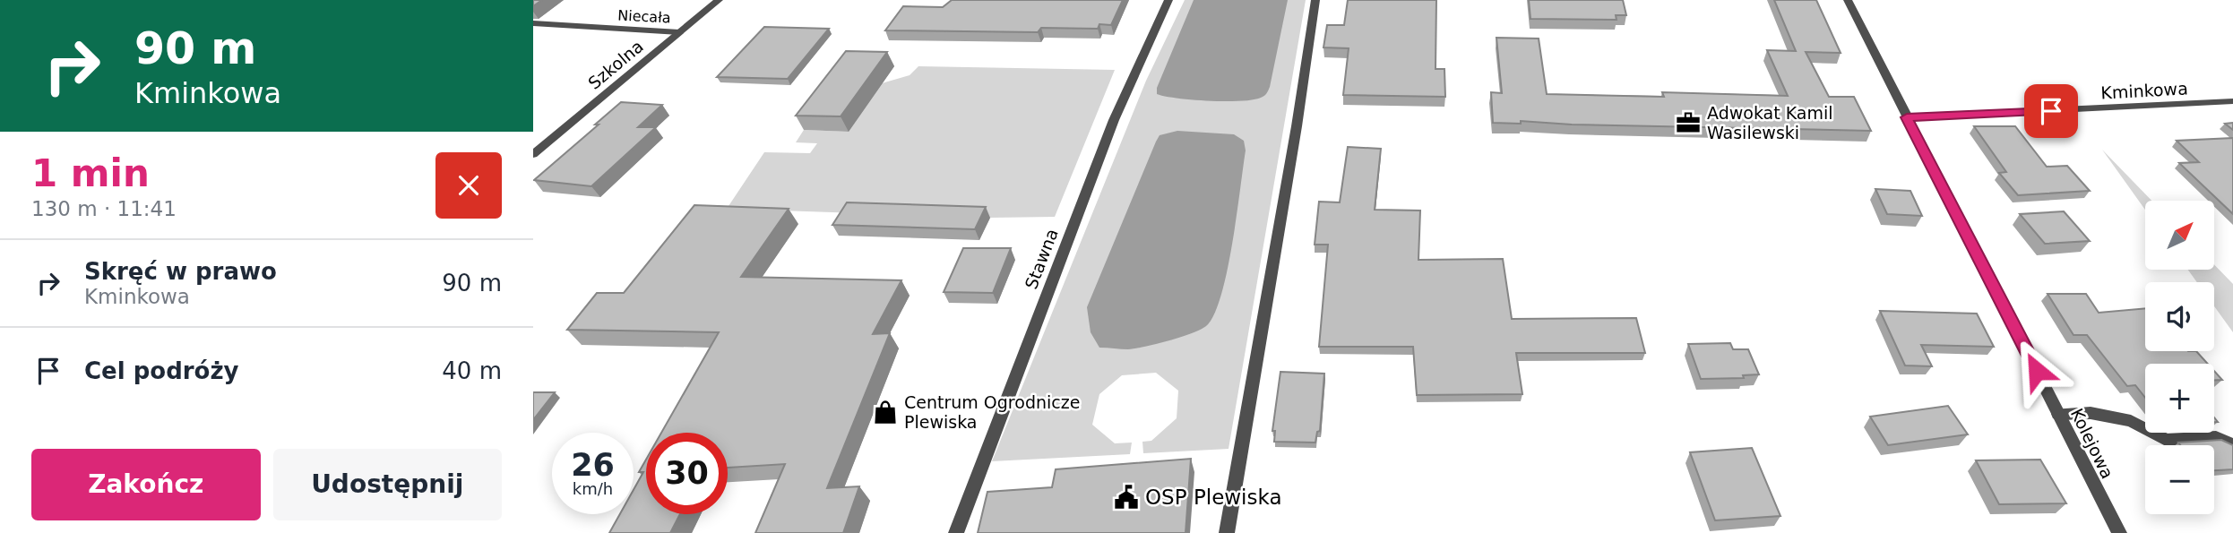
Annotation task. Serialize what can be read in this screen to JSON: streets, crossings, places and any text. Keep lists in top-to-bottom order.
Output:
{
  "streets": {
    "street": [
      "Niecała",
      "Szkolna",
      "Kminkowa",
      "Stawna",
      "Kolejowa"
    ]
  },
  "crossings": [
    ["Niecała", "Szkolna"],
    ["Kminkowa", "Kolejowa"]
  ],
  "places": {
    "office": ["Adwokat Kamil Wasilewski"],
    "shop": ["Centrum Ogrodnicze Plewiska"],
    "public building": ["OSP Plewiska"]
  },
  "north": "top right",
  "page": {
    "turn": ["90 m", "Kminkowa"],
    "heading": ["1 min", "130 m · 11:41"],
    "map_buttons": ["+", "−"],
    "list": [
      {
        "name": "Skręć w prawo",
        "note": "Kminkowa",
        "value": "90 m"
      },
      {
        "name": "Cel podróży",
        "value": "40 m"
      }
    ],
    "speed": "26 km/h",
    "limit": "30",
    "buttons": ["Zakończ", "Udostępnij"]
  }
}
